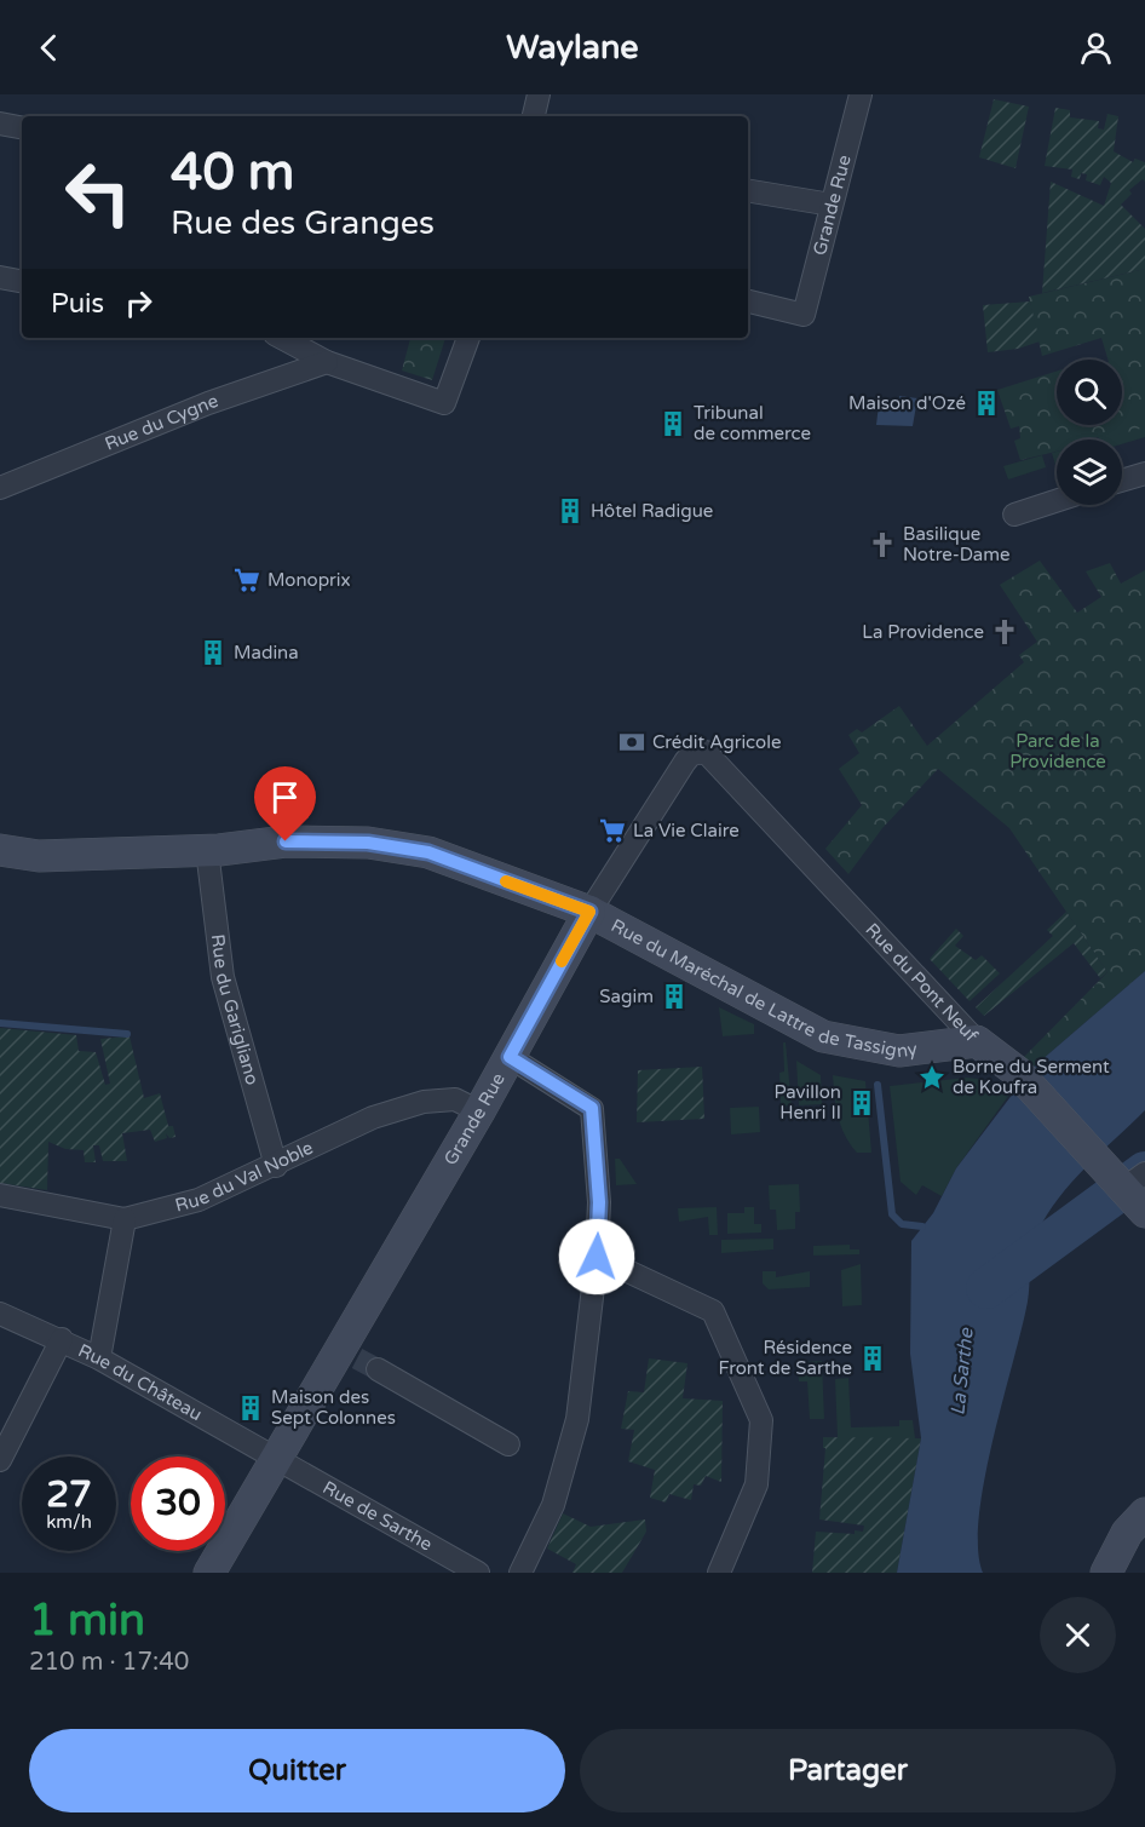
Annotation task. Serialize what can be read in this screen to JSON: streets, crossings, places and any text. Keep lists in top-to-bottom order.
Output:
{
  "streets": {
    "street": [
      "Grande Rue",
      "Rue du Cygne",
      "Rue du Pont Neuf",
      "Rue du Maréchal de Lattre de Tassigny",
      "Rue du Garigliano",
      "Rue du Val Noble",
      "Rue du Château",
      "Rue de Sarthe"
    ]
  },
  "crossings": [
    ["Grande Rue", "Rue du Pont Neuf"],
    ["Grande Rue", "Rue du Maréchal de Lattre de Tassigny"],
    ["Grande Rue", "Rue du Val Noble"],
    ["Grande Rue", "Rue du Château"],
    ["Grande Rue", "Rue de Sarthe"],
    ["Rue du Pont Neuf", "Rue du Maréchal de Lattre de Tassigny"],
    ["Rue du Maréchal de Lattre de Tassigny", "Rue du Garigliano"],
    ["Rue du Garigliano", "Rue du Val Noble"],
    ["Rue du Château", "Rue de Sarthe"]
  ],
  "water": ["La Sarthe"],
  "parks": ["Parc de la Providence"],
  "places": {
    "building": [
      "Maison d'Ozé",
      "Tribunal de commerce",
      "Hôtel Radigue",
      "Madina",
      "Sagim",
      "Pavillon Henri II",
      "Résidence Front de Sarthe",
      "Maison des Sept Colonnes"
    ],
    "church": ["Basilique Notre-Dame", "La Providence"],
    "supermarket": ["Monoprix", "La Vie Claire"],
    "bank": ["Crédit Agricole"],
    "place": ["Borne du Serment de Koufra"]
  },
  "page": {
    "header": "Waylane",
    "turn": ["40 m", "Rue des Granges"],
    "then": "Puis",
    "speed": "27 km/h",
    "limit": "30",
    "heading": ["1 min", "210 m · 17:40"],
    "buttons": ["Quitter", "Partager"]
  }
}
